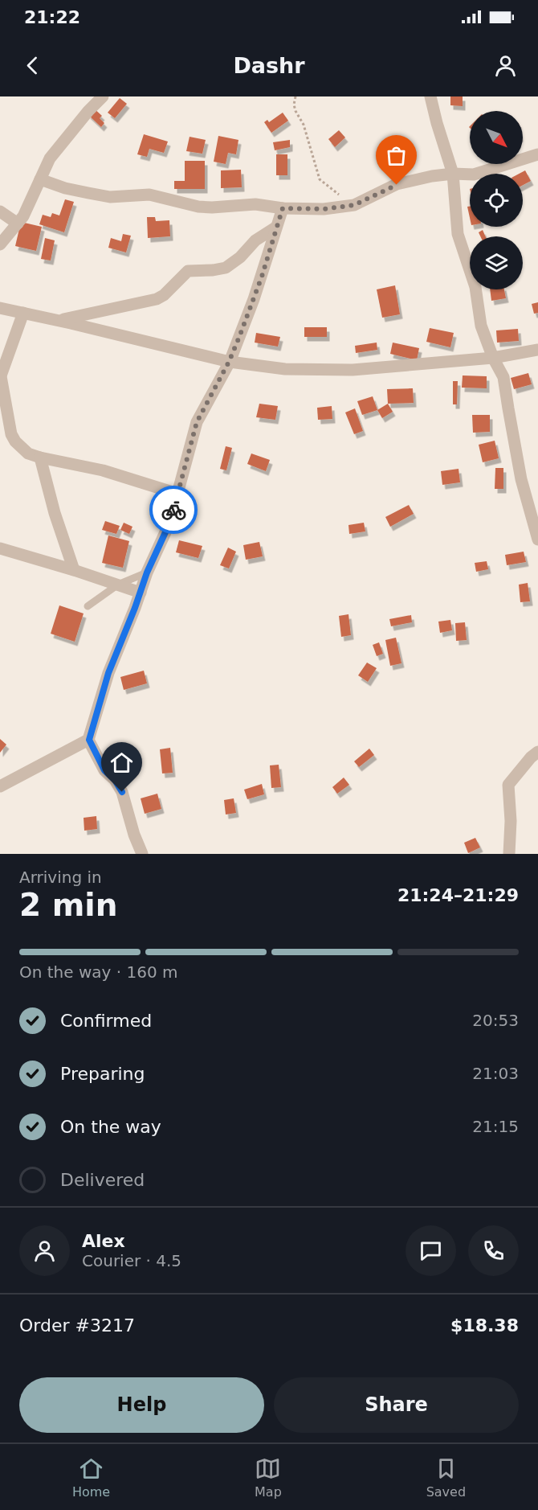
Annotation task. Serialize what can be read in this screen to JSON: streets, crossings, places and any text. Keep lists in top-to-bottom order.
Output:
{
  "north": "bottom right",
  "page": {
    "status": "21:22",
    "header": "Dashr",
    "heading": ["2 min", "Arriving in", "21:24–21:29"],
    "panel": [
      "Alex",
      "Courier · 4.5",
      "Order #3217",
      "$18.38"
    ],
    "bar": "On the way · 160 m",
    "list": [
      ["Confirmed", "20:53"],
      ["Preparing", "21:03"],
      ["On the way", "21:15"],
      "Delivered"
    ],
    "buttons": ["Help", "Share"],
    "tabs": ["Home", "Map", "Saved"]
  }
}
